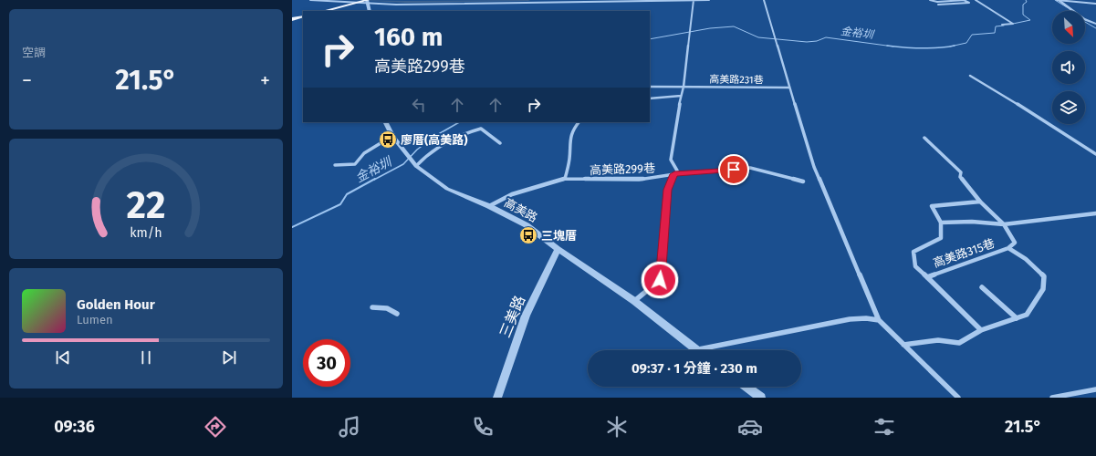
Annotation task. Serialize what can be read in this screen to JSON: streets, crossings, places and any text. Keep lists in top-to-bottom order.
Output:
{
  "streets": {
    "street": [
      "高美路231巷",
      "高美路299巷",
      "高美路",
      "高美路315巷",
      "三美路"
    ]
  },
  "crossings": [
    ["高美路299巷", "高美路"],
    ["高美路", "三美路"]
  ],
  "water": ["金裕圳"],
  "places": {
    "bus stop": ["廖厝(高美路)", "三塊厝"]
  },
  "north": "bottom right",
  "page": {
    "tile": "空調",
    "turn": ["160 m", "高美路299巷"],
    "heat": ["−", "21.5°", "+"],
    "song": ["Golden Hour", "Lumen"],
    "limit": "30",
    "trip": "09:37 · 1 分鐘 · 230 m",
    "tabs": ["09:36", "21.5°"],
    "gauge": ["22", "km/h"]
  }
}
